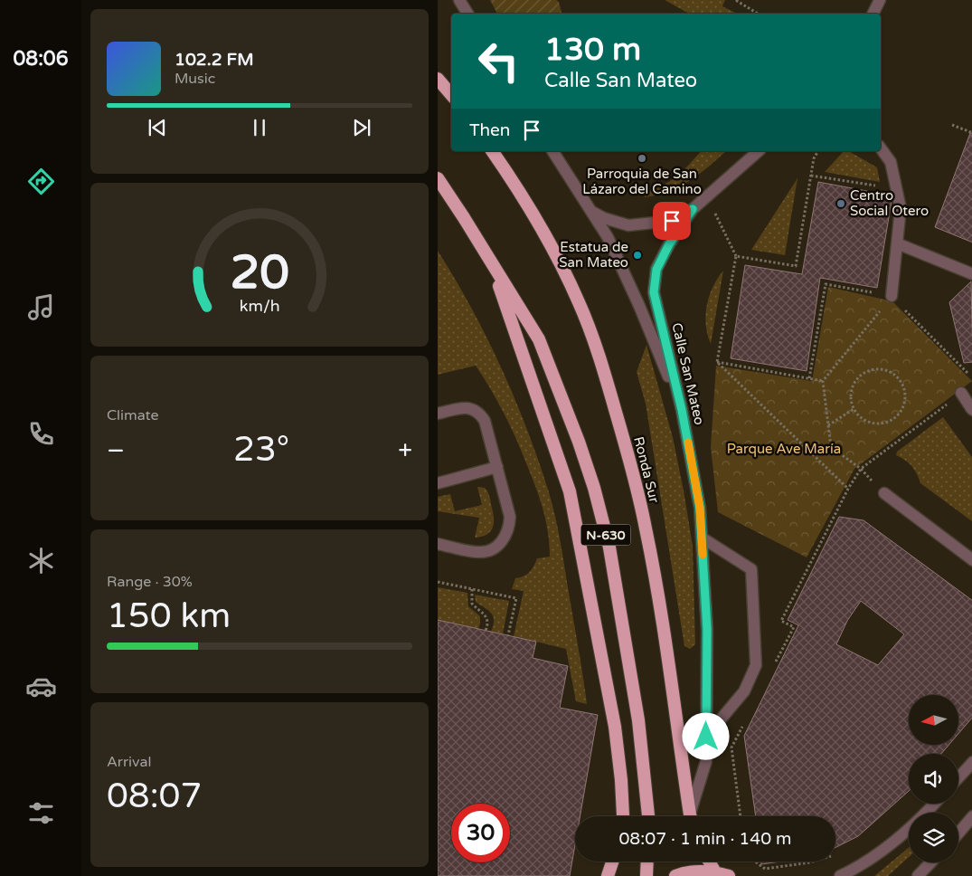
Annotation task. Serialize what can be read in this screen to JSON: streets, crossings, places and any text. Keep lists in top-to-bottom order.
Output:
{
  "streets": {
    "highway": ["Ronda Sur", "N-630"],
    "street": ["Calle San Mateo"]
  },
  "parks": ["Parque Ave María"],
  "places": ["Parroquia de San Lázaro del Camino", "Centro Social Otero", "Estatua de San Mateo"],
  "north": "left",
  "page": {
    "tabs": "08:06",
    "turn": ["130 m", "Calle San Mateo"],
    "song": ["102.2 FM", "Music"],
    "then": "Then",
    "tile": [
      "Climate",
      ["Range · 30%", "150 km"],
      ["Arrival", "08:07"]
    ],
    "heat": ["−", "23°", "+"],
    "limit": "30",
    "trip": "08:07 · 1 min · 140 m",
    "gauge": ["20", "km/h"]
  }
}
